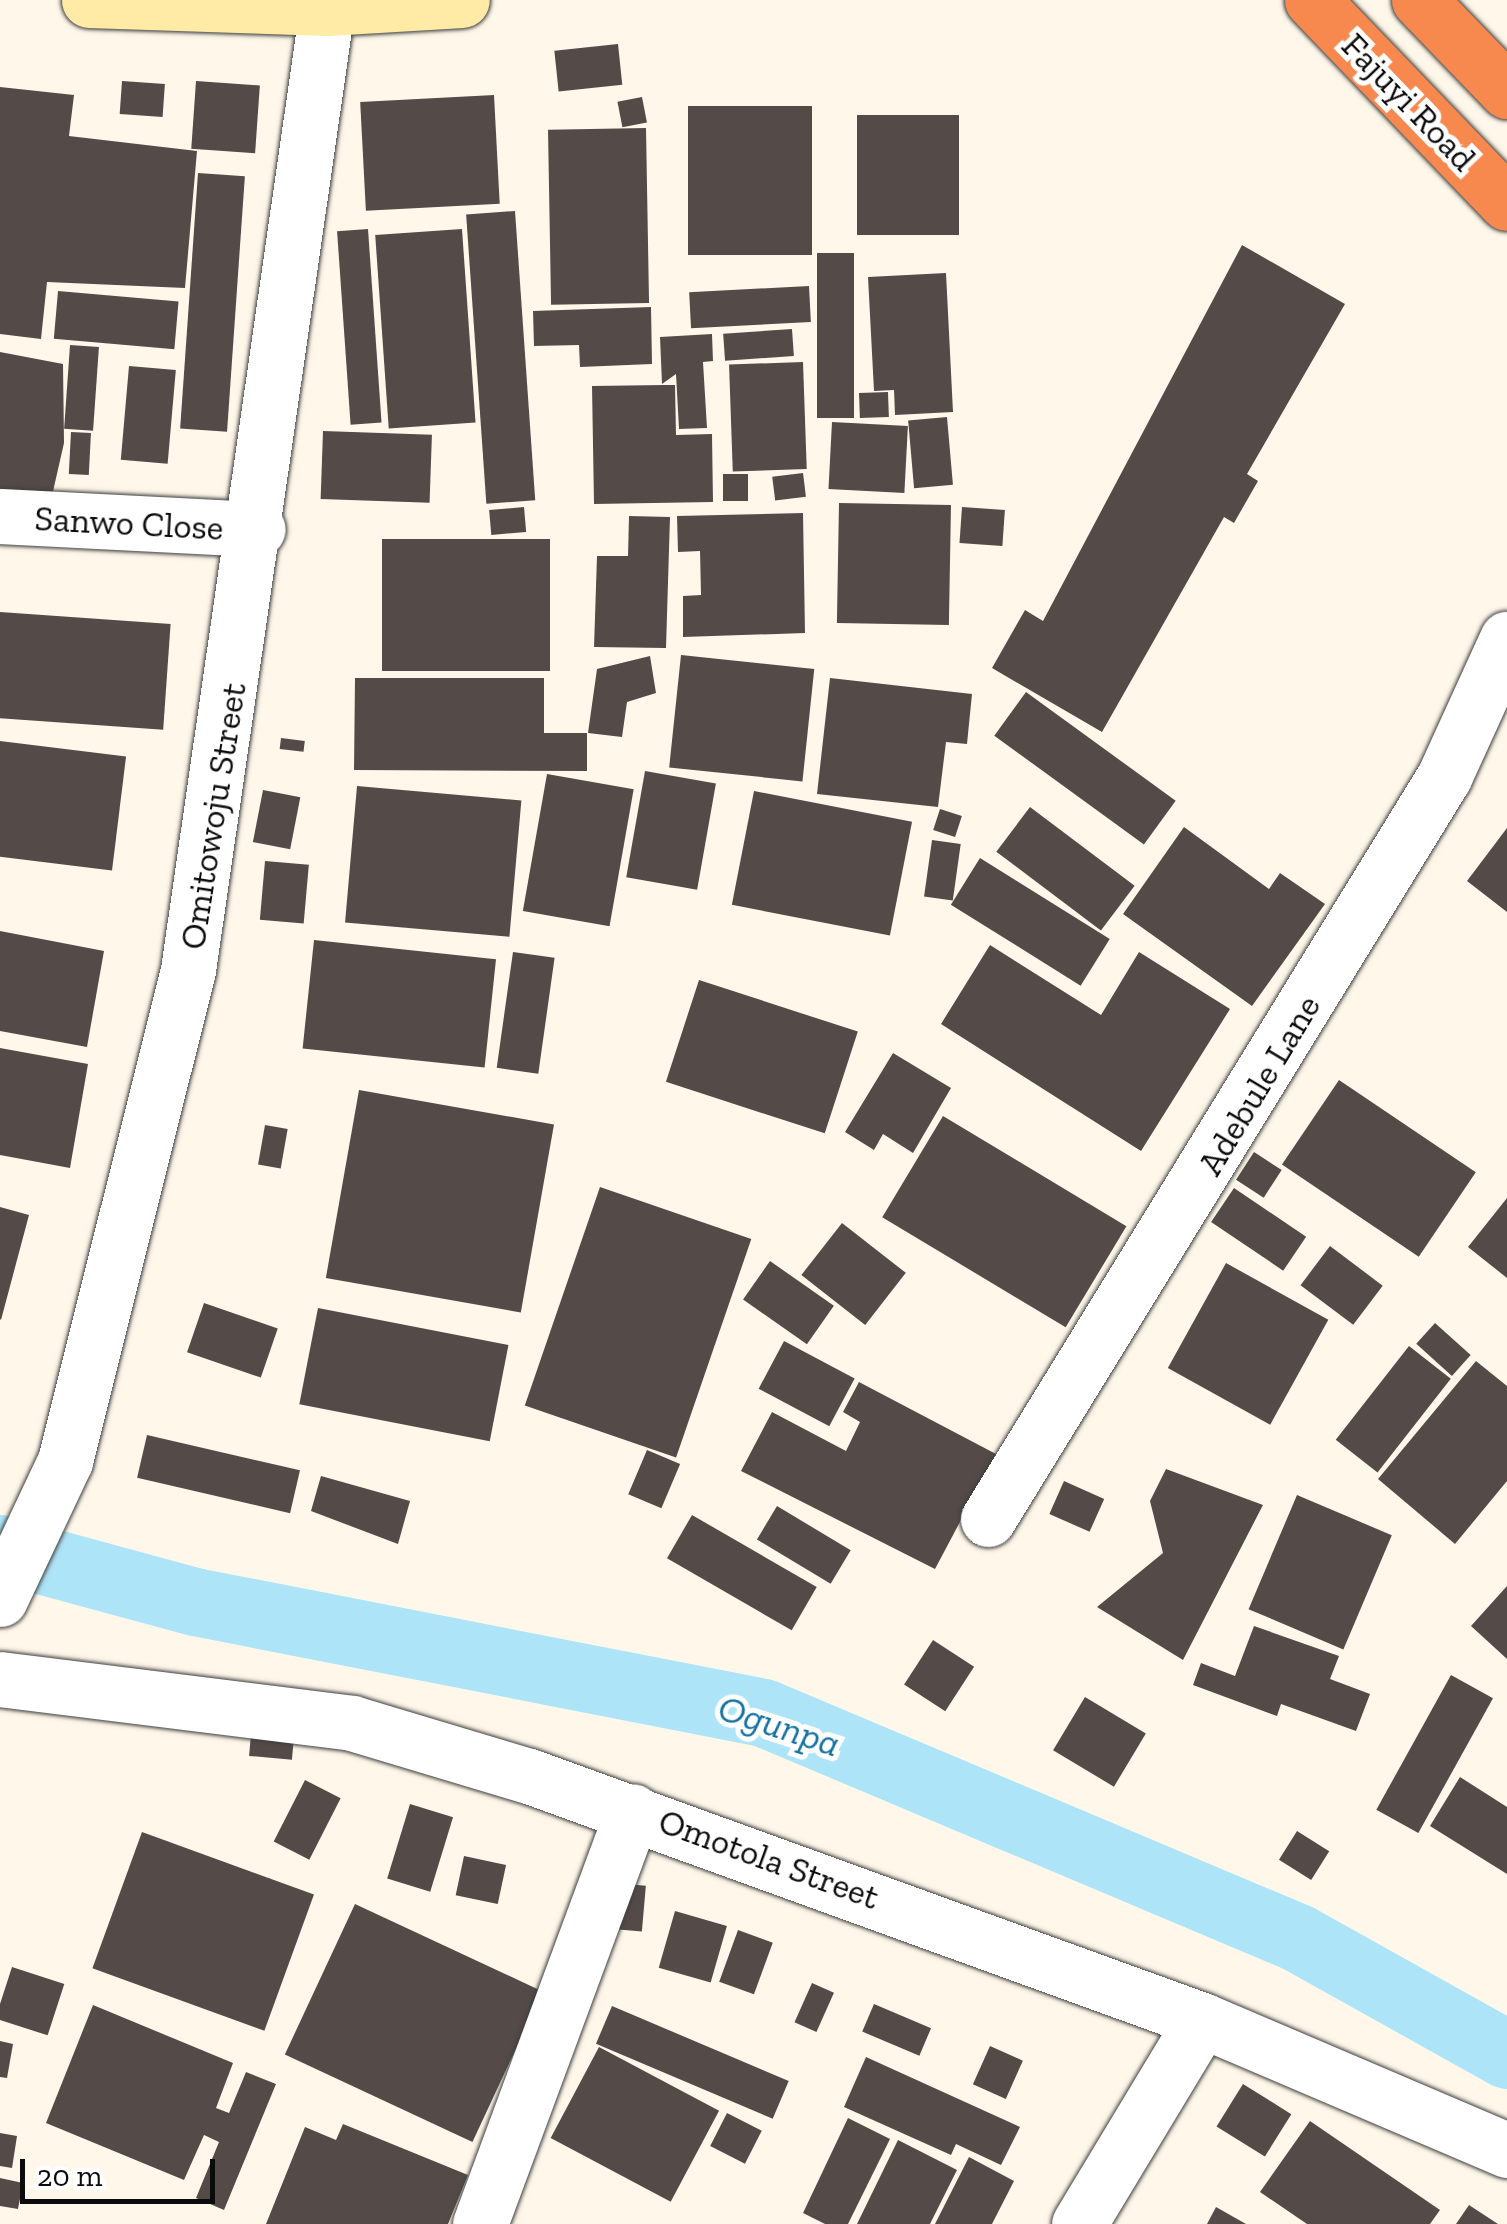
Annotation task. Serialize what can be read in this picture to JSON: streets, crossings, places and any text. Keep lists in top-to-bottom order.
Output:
{
  "streets": {
    "highway": ["Fajuyi Road"],
    "street": [
      "Sanwo Close",
      "Omitowoju Street",
      "Adebule Lane",
      "Omotola Street"
    ]
  },
  "crossings": [
    ["Sanwo Close", "Omitowoju Street"]
  ],
  "water": ["Ogunpa"],
  "scale_bar": "20 m"
}
